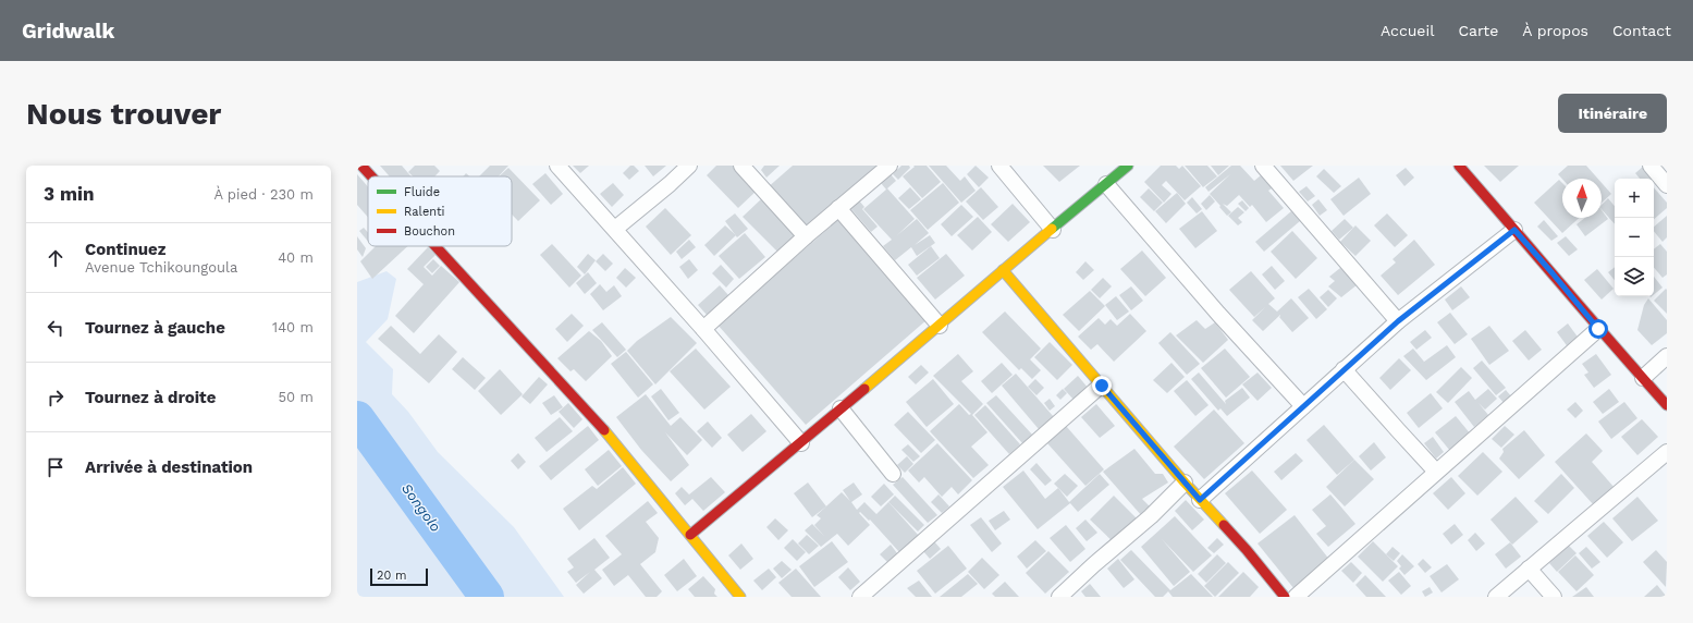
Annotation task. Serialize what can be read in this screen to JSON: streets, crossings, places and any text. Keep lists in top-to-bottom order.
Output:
{
  "water": ["Songolo"],
  "legend": ["Fluide", "Ralenti", "Bouchon"],
  "scale_bar": "20 m",
  "north": "top",
  "page": {
    "header": "Gridwalk",
    "nav": [
      "Accueil",
      "Carte",
      "À propos",
      "Contact"
    ],
    "buttons": "Itinéraire",
    "title": "Nous trouver",
    "heading": ["3 min", "À pied · 230 m"],
    "map_buttons": ["+", "−"],
    "list": [
      ["Continuez", "Avenue Tchikoungoula", "40 m"],
      ["Tournez à gauche", "140 m"],
      ["Tournez à droite", "50 m"],
      "Arrivée à destination"
    ],
    "scale": "20 m"
  }
}
